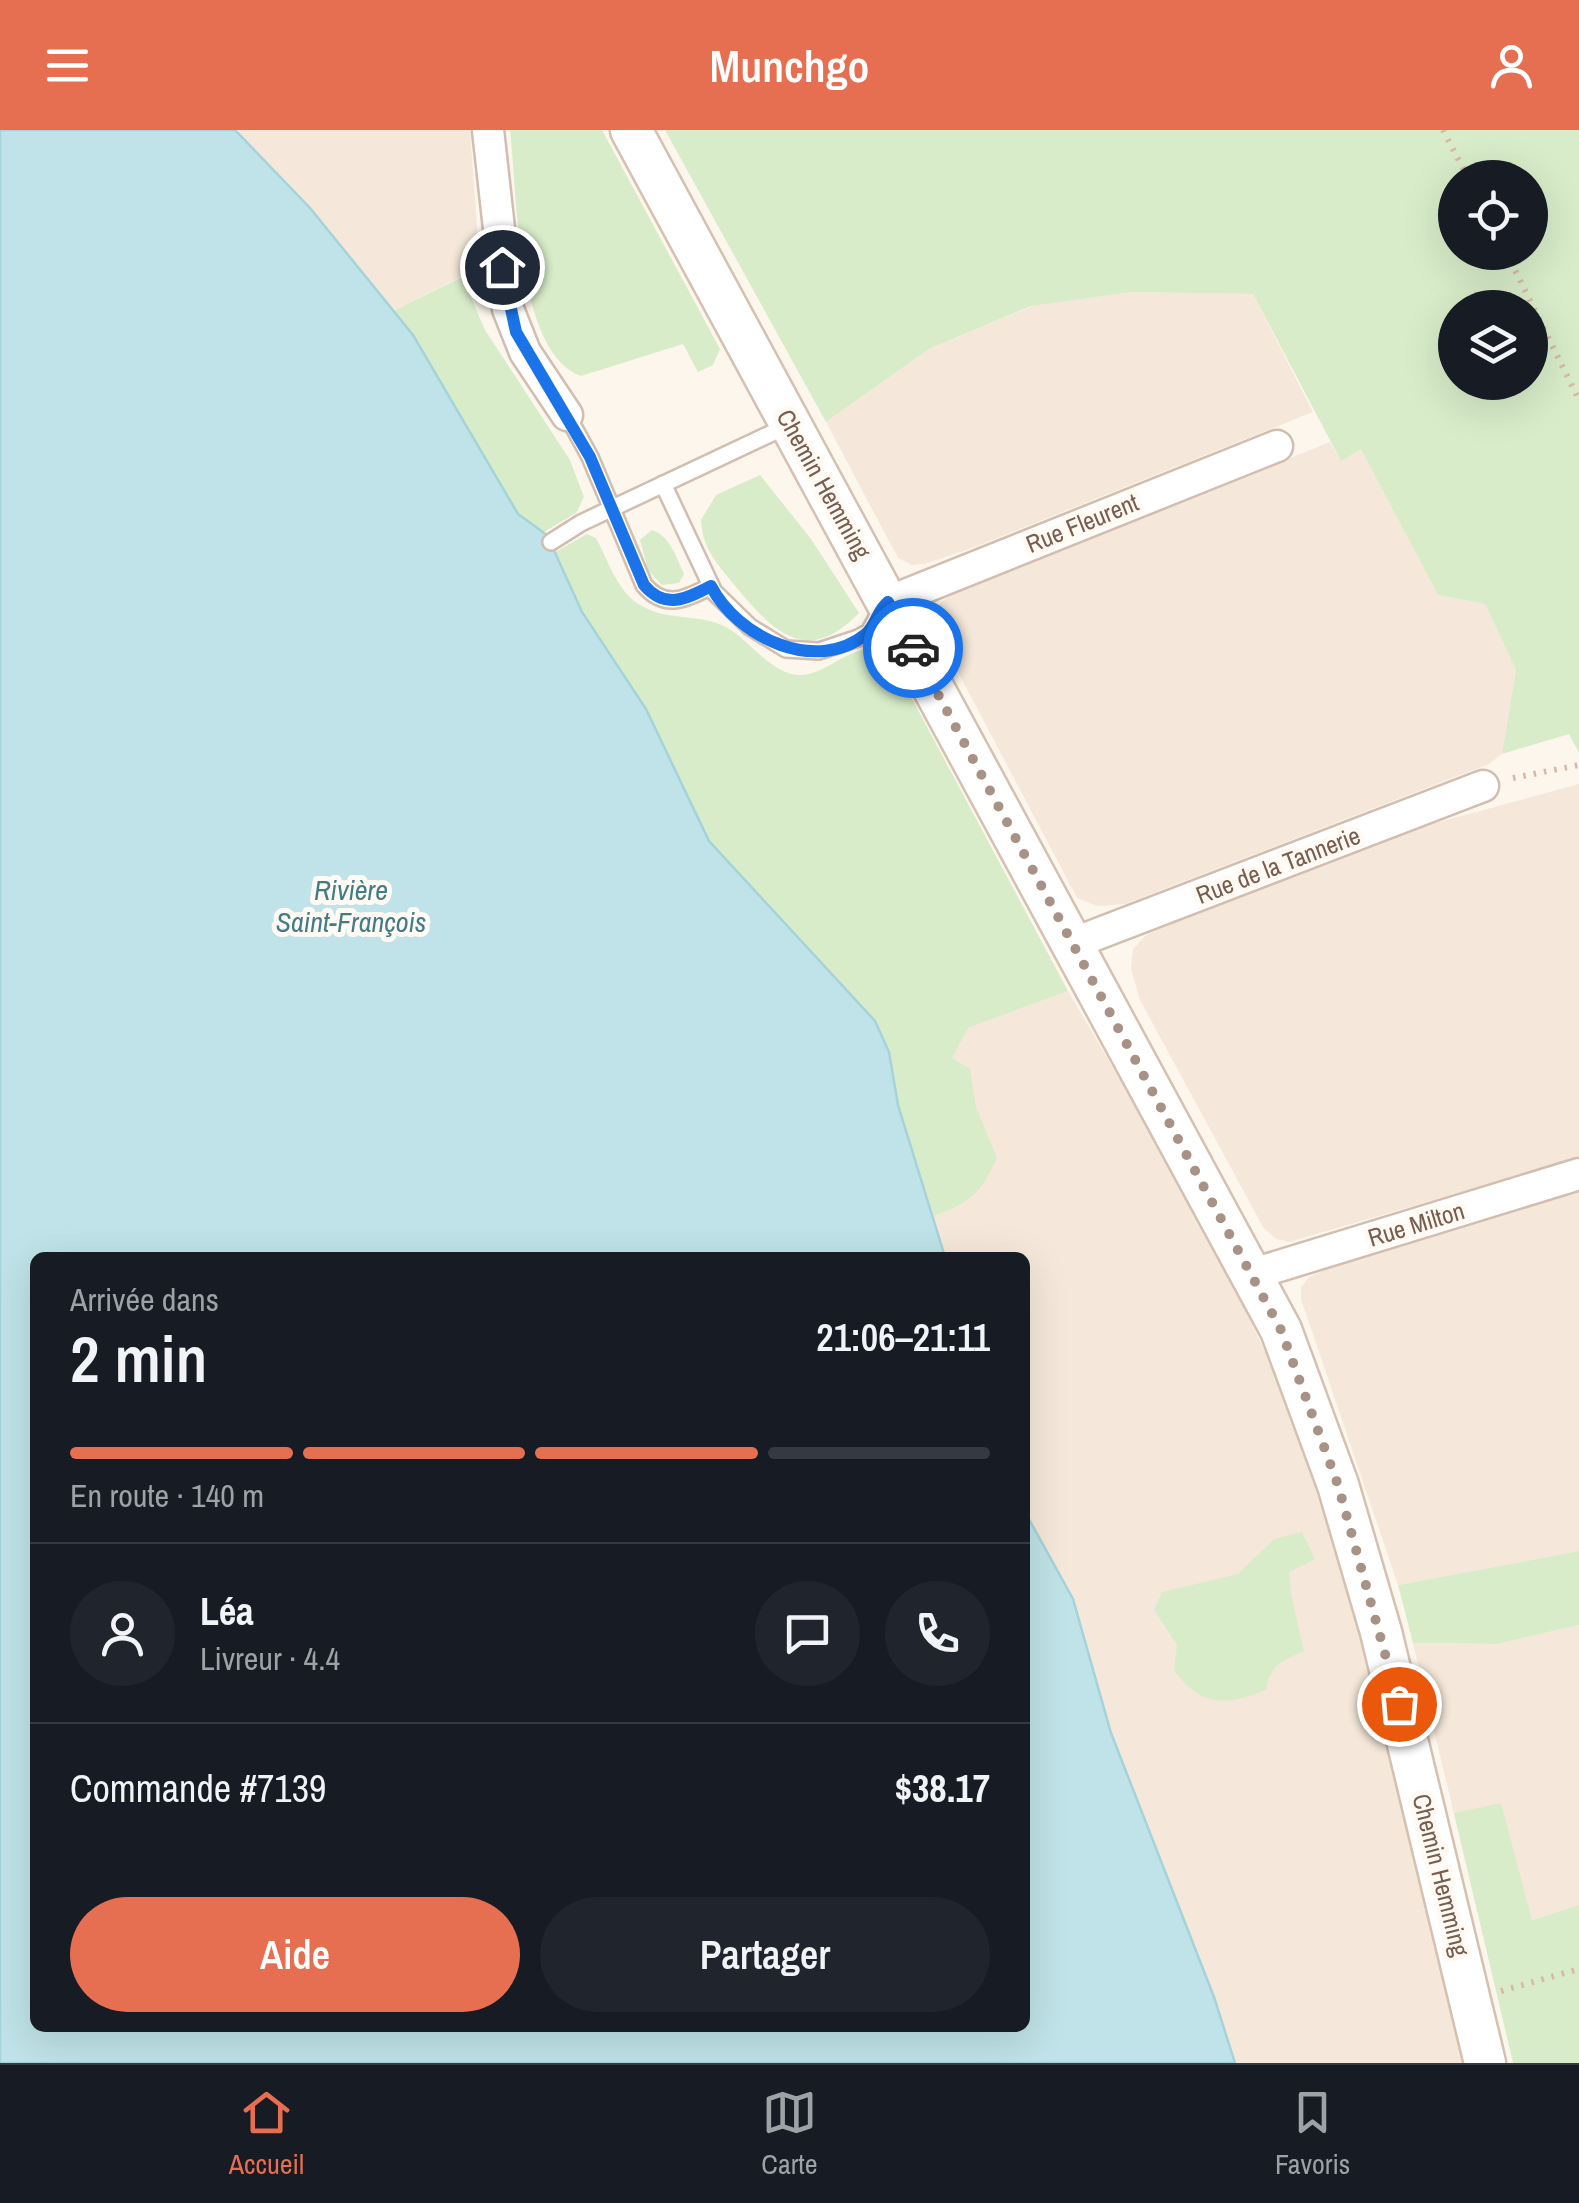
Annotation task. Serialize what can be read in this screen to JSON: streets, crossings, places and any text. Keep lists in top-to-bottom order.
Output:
{
  "streets": {
    "street": [
      "Chemin Hemming",
      "Rue Fleurent",
      "Rue de la Tannerie",
      "Rue Milton"
    ]
  },
  "crossings": [
    ["Chemin Hemming", "Rue Fleurent"],
    ["Chemin Hemming", "Rue de la Tannerie"],
    ["Chemin Hemming", "Rue Milton"]
  ],
  "water": ["Rivière Saint-François"],
  "page": {
    "header": "Munchgo",
    "heading": ["2 min", "Arrivée dans", "21:06–21:11"],
    "panel": [
      "Léa",
      "Livreur · 4.4",
      "Commande #7139",
      "$38.17"
    ],
    "bar": "En route · 140 m",
    "buttons": ["Aide", "Partager"],
    "tabs": ["Accueil", "Carte", "Favoris"]
  }
}
